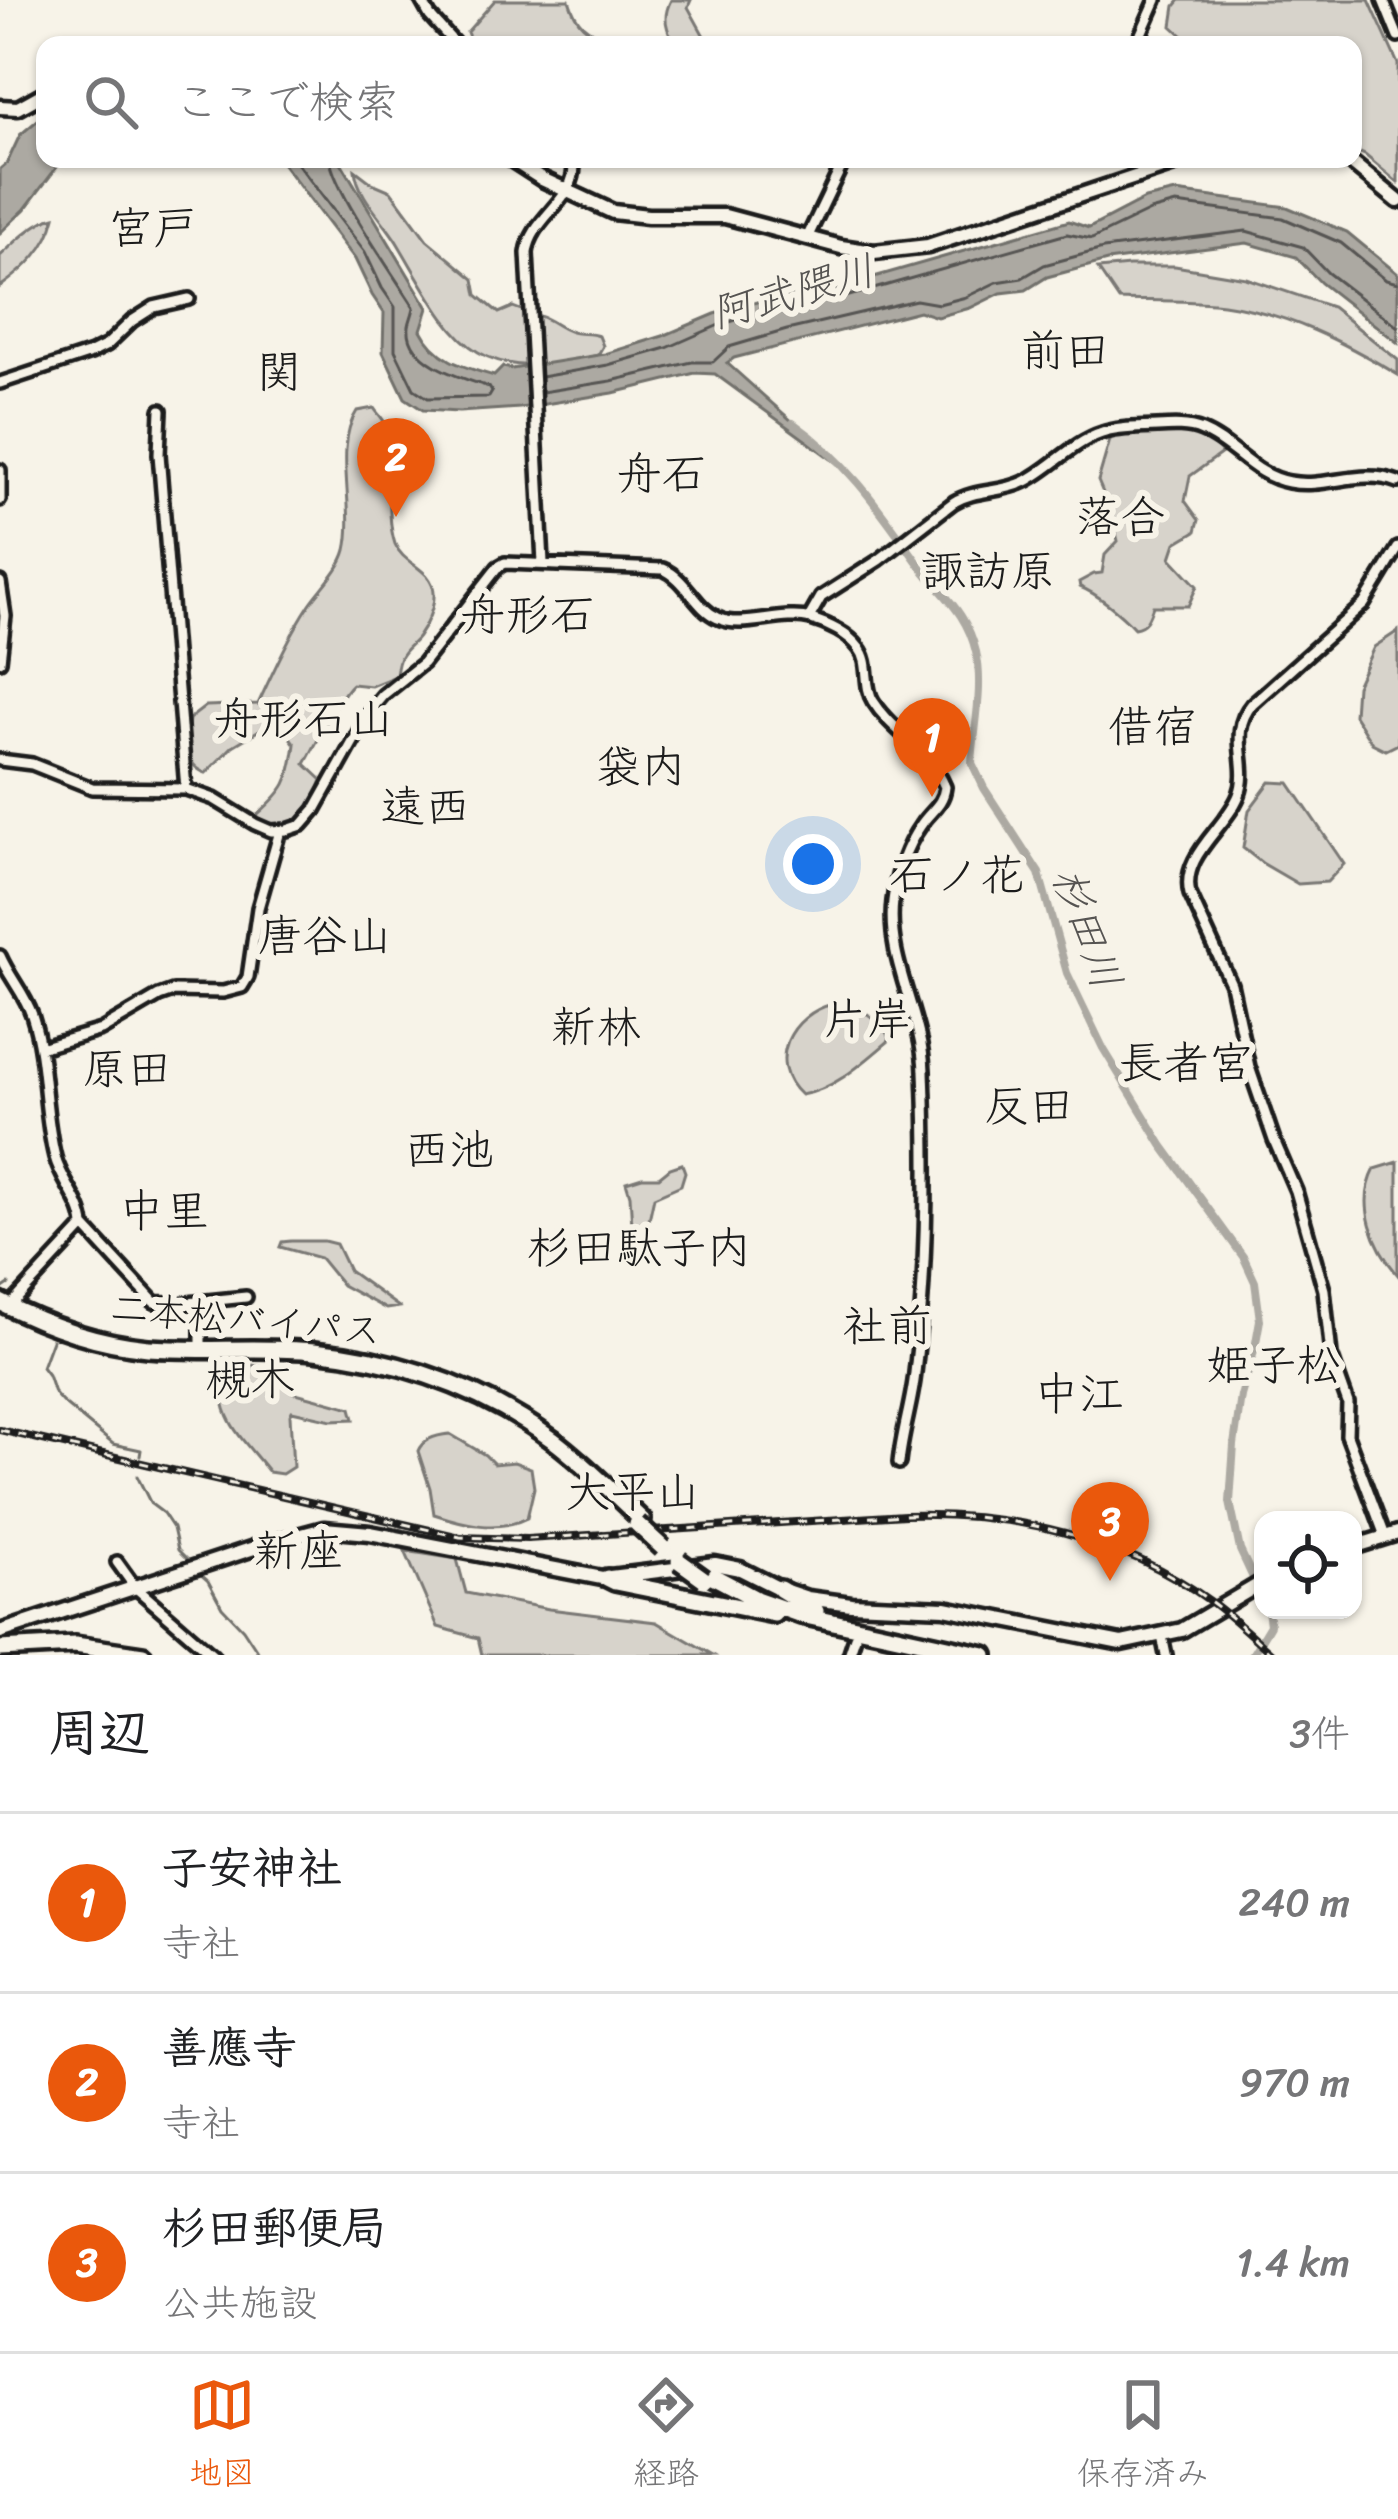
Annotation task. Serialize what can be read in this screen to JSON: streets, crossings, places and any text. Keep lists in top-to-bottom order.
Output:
{
  "streets": {
    "highway": ["二本松バイパス"]
  },
  "districts": [
    "宮戸",
    "前田",
    "関",
    "舟石",
    "落合",
    "諏訪原",
    "舟形石",
    "舟形石山",
    "借宿",
    "袋内",
    "遠西",
    "石ノ花",
    "唐谷山",
    "片岸",
    "新林",
    "長者宮",
    "原田",
    "反田",
    "西池",
    "中里",
    "杉田駄子内",
    "社前",
    "姫子松",
    "槻木",
    "中江",
    "大平山",
    "新座"
  ],
  "water": ["阿武隈川", "杉田川"],
  "page": {
    "search": "ここで検索",
    "pins": ["2", "1", "3"],
    "heading": ["周辺", "3件"],
    "list": [
      {
        "mark": "1",
        "name": "子安神社",
        "note": "寺社",
        "value": "240 m"
      },
      {
        "mark": "2",
        "name": "善應寺",
        "note": "寺社",
        "value": "970 m"
      },
      {
        "mark": "3",
        "name": "杉田郵便局",
        "note": "公共施設",
        "value": "1.4 km"
      }
    ],
    "nav": ["地図", "経路", "保存済み"]
  }
}
